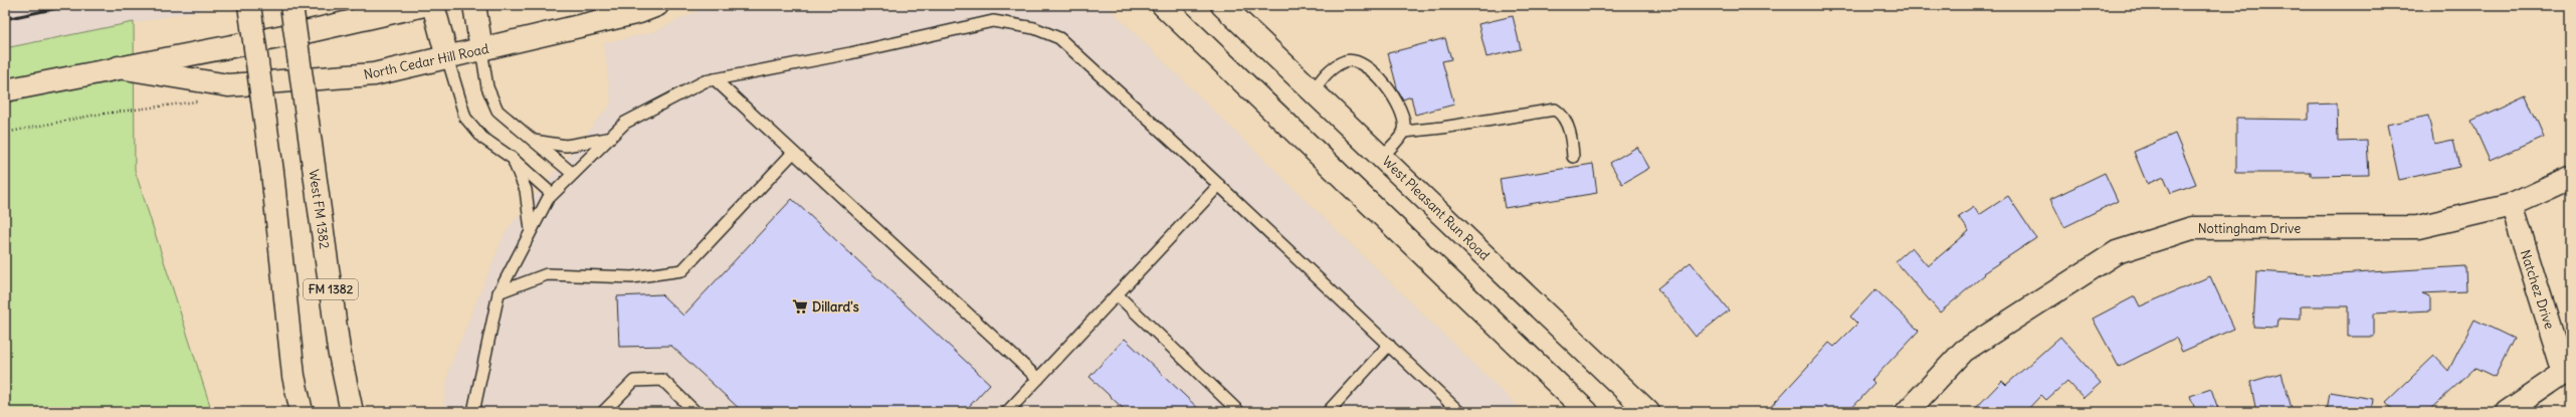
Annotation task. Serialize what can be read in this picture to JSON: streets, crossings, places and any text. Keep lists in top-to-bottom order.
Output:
{
  "streets": {
    "main road": [
      "North Cedar Hill Road",
      "West Pleasant Run Road",
      "West FM 1382",
      "Nottingham Drive",
      "FM 1382",
      "Natchez Drive"
    ]
  },
  "crossings": [
    ["Nottingham Drive", "Natchez Drive"]
  ],
  "places": {
    "supermarket": ["Dillard's"]
  }
}
